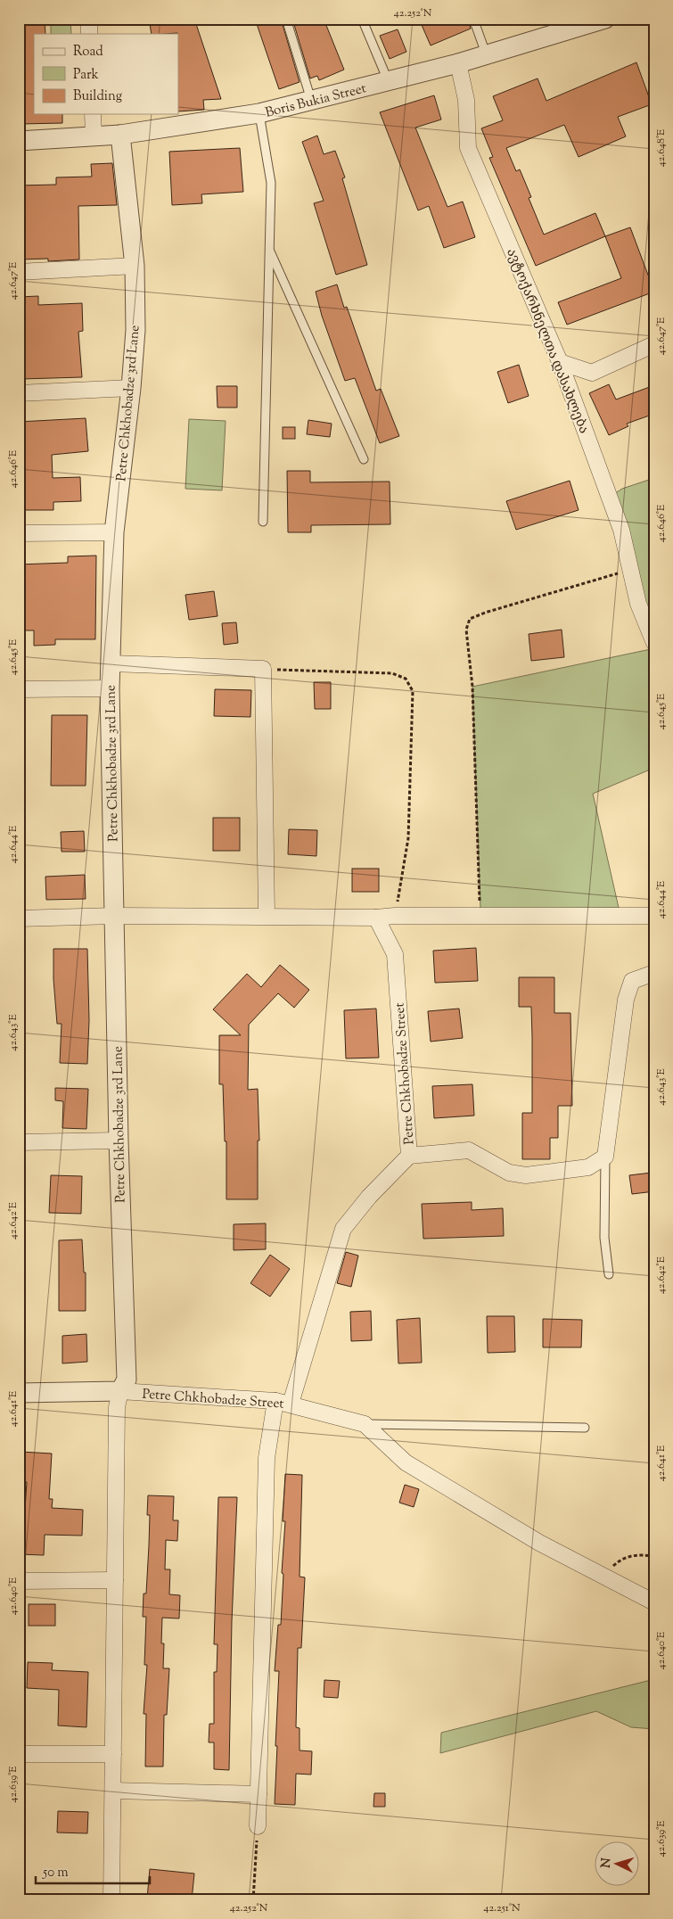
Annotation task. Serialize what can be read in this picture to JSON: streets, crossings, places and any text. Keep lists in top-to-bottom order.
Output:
{
  "streets": {
    "street": [
      "Boris Bukia Street",
      "ავტოქარხნელთა დასახლება",
      "Petre Chkhobadze 3rd Lane",
      "Petre Chkhobadze Street"
    ]
  },
  "crossings": [
    ["Boris Bukia Street", "ავტოქარხნელთა დასახლება"],
    ["Boris Bukia Street", "Petre Chkhobadze 3rd Lane"],
    ["Petre Chkhobadze 3rd Lane", "Petre Chkhobadze Street"]
  ],
  "legend": ["Road", "Park", "Building"],
  "scale_bar": "50 m",
  "north": "left",
  "coordinates": [
    "42.252°N",
    "42.648°E",
    "42.647°E",
    "42.646°E",
    "42.645°E",
    "42.644°E",
    "42.643°E",
    "42.642°E",
    "42.641°E",
    "42.640°E",
    "42.639°E",
    "42.251°N"
  ]
}
